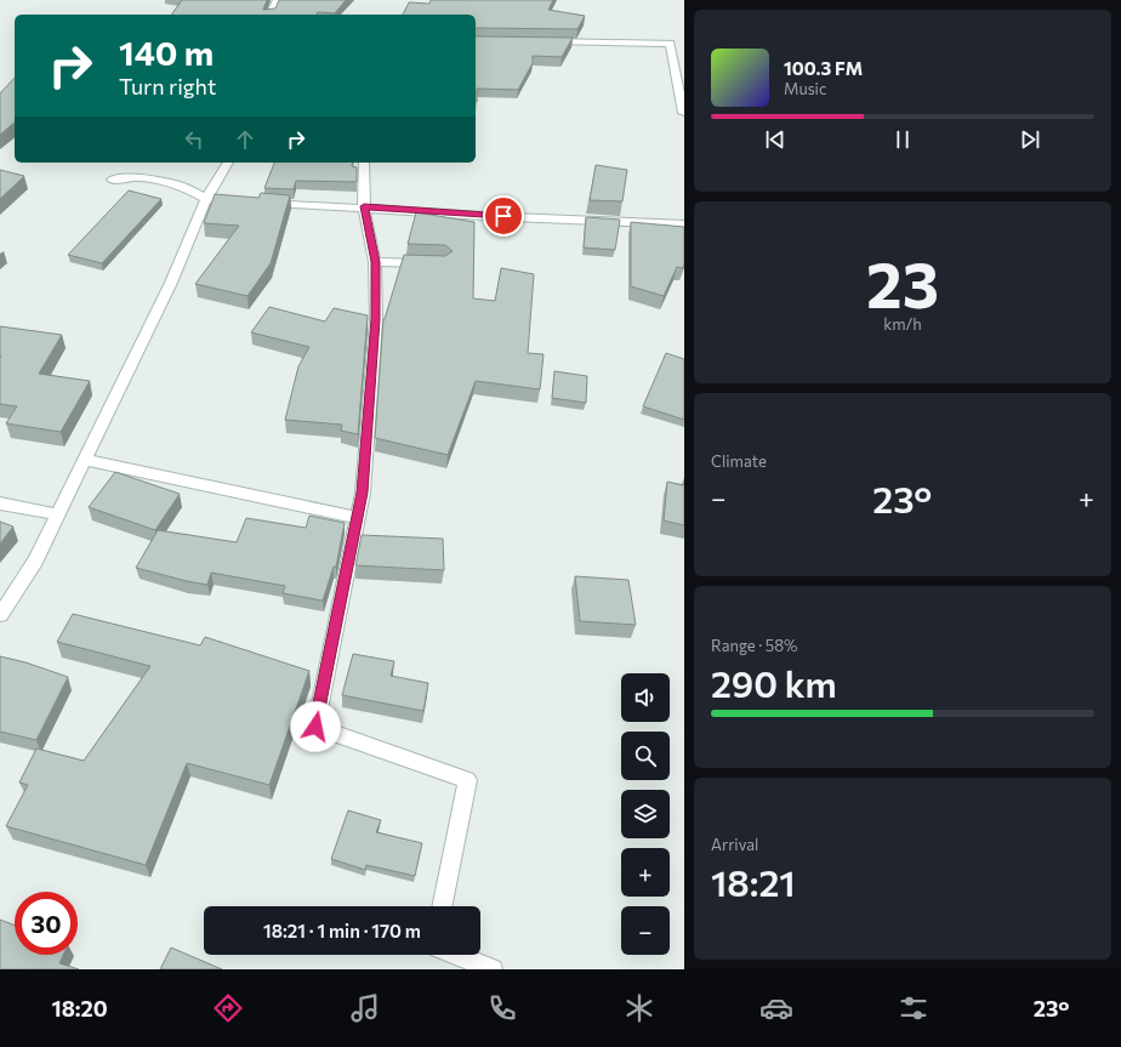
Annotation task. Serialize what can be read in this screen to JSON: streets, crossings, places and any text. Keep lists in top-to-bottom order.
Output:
{
  "page": {
    "turn": ["140 m", "Turn right"],
    "song": ["100.3 FM", "Music"],
    "tile": [
      ["23", "km/h"],
      "Climate",
      ["Range · 58%", "290 km"],
      ["Arrival", "18:21"]
    ],
    "heat": ["−", "23°", "+"],
    "map_buttons": ["+", "−"],
    "limit": "30",
    "trip": "18:21 · 1 min · 170 m",
    "tabs": ["18:20", "23°"]
  }
}
